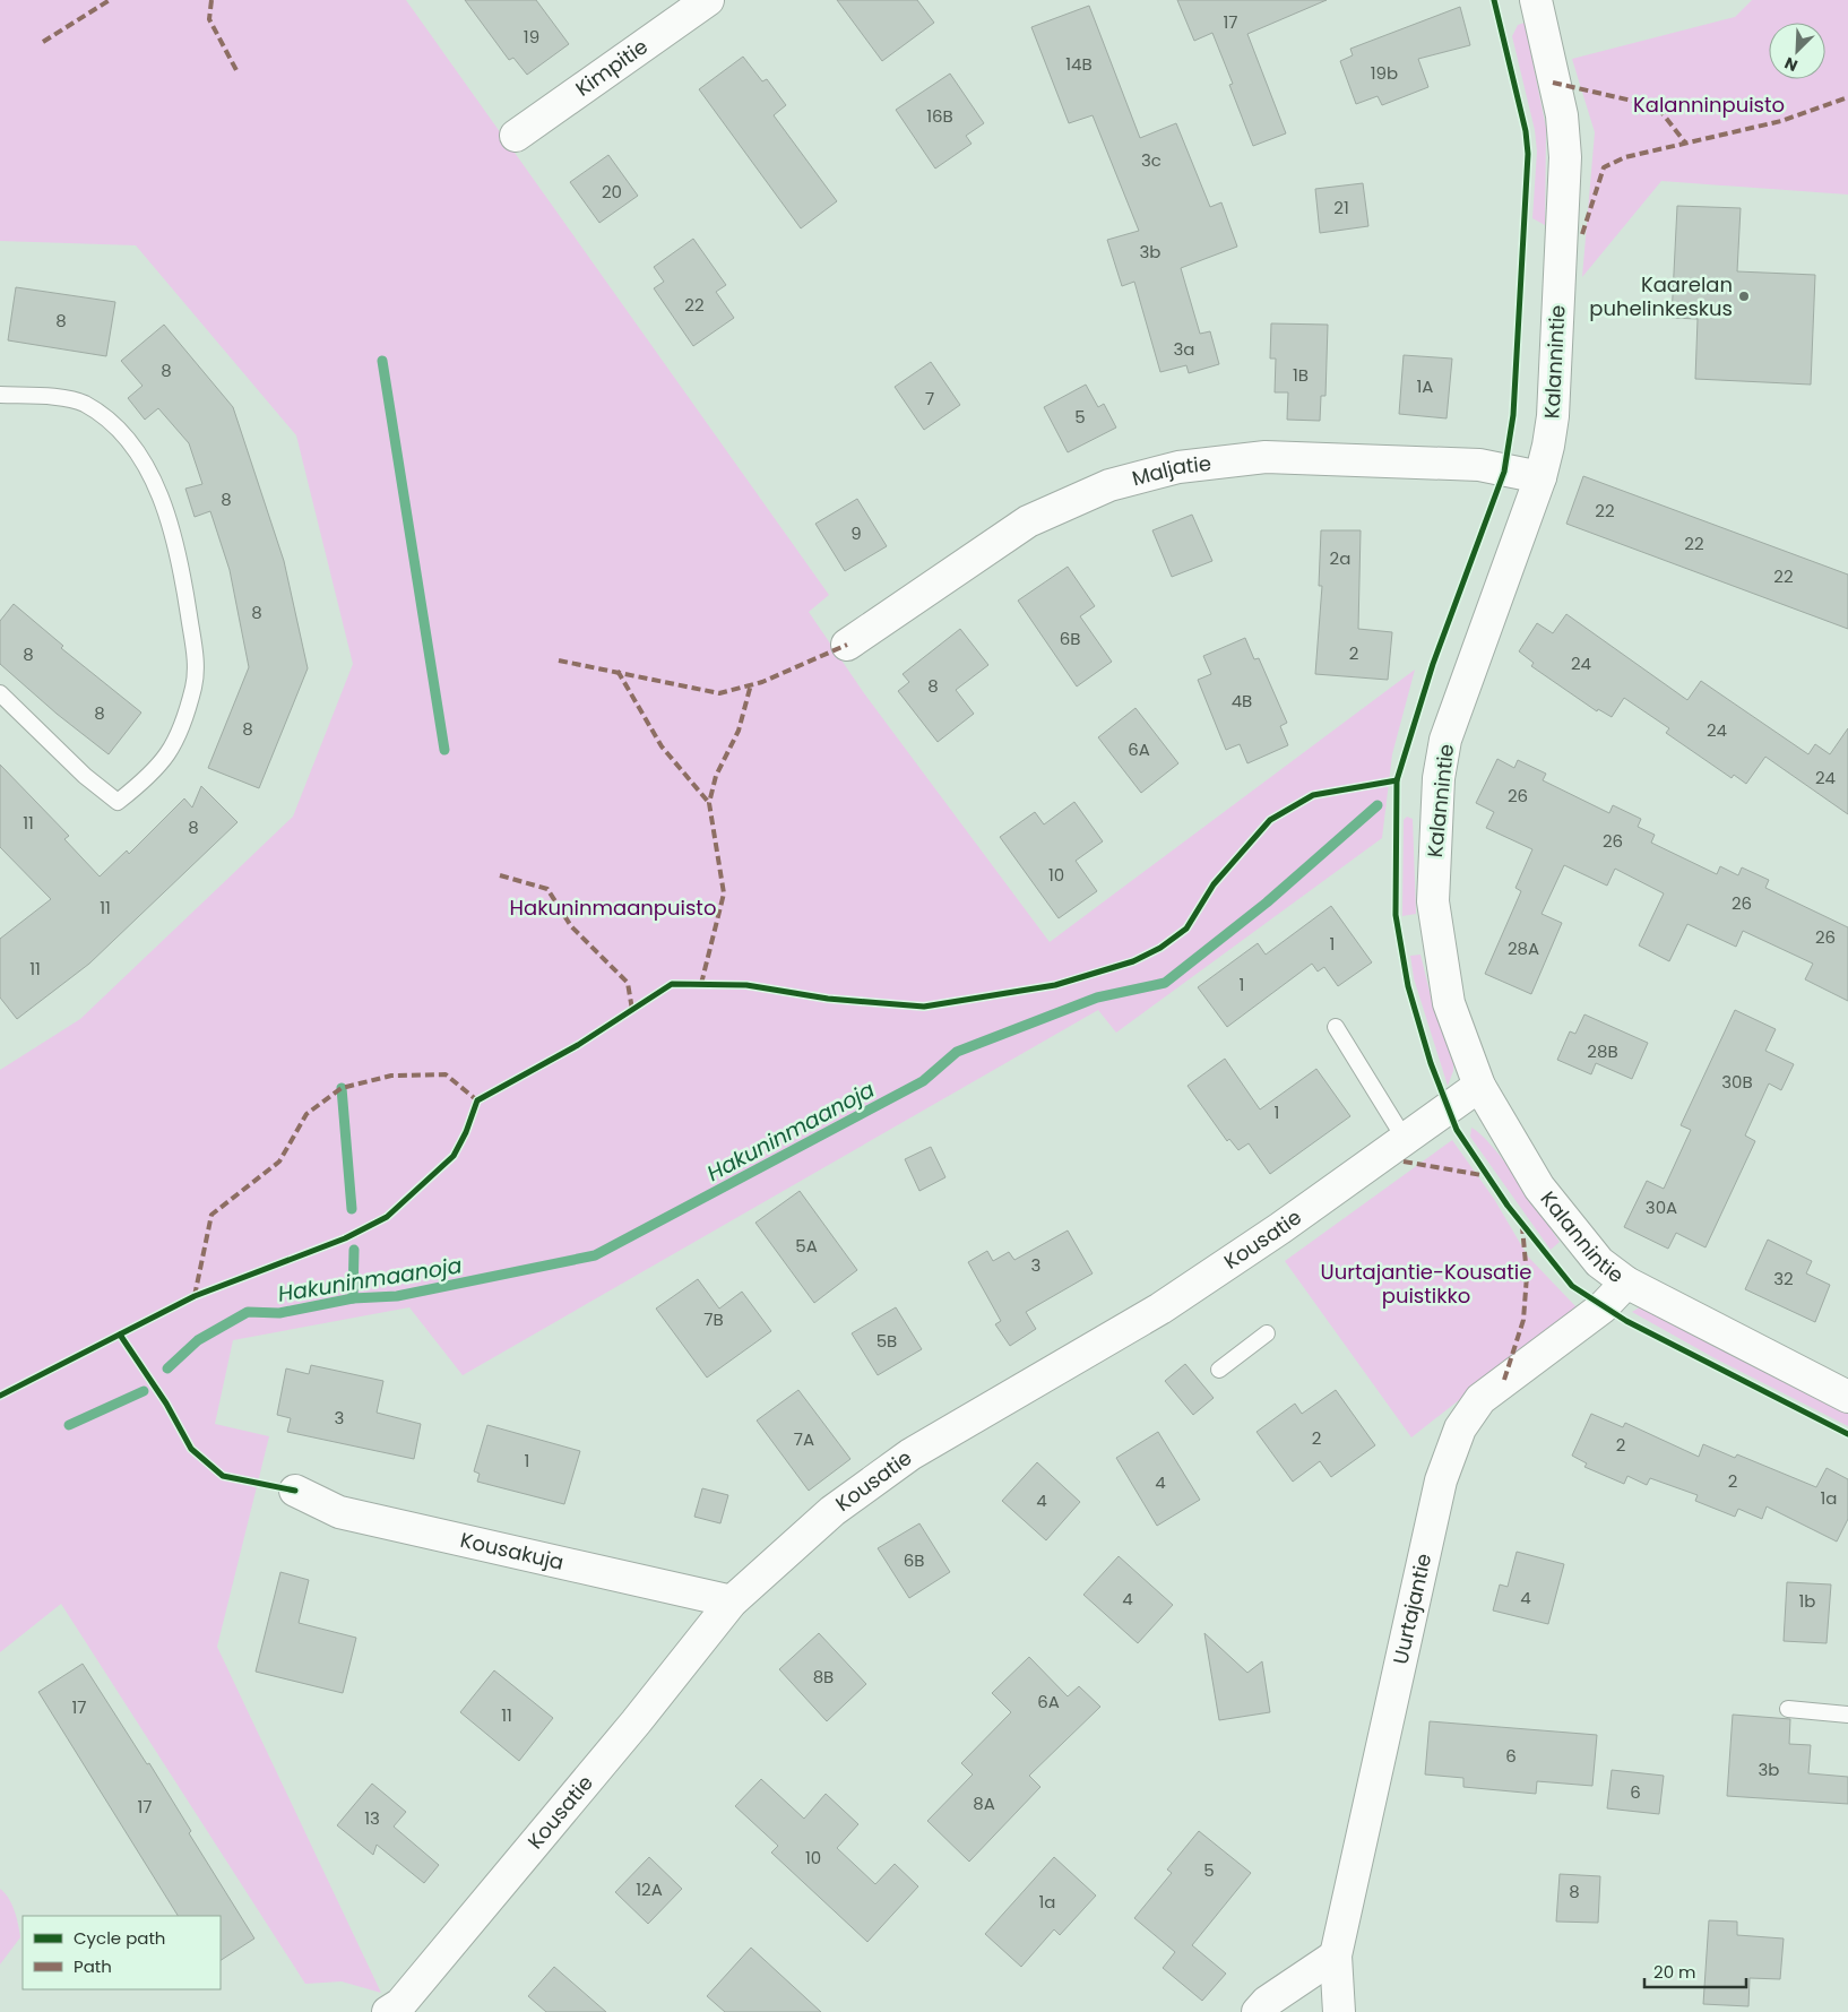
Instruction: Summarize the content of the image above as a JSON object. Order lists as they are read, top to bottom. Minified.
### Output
{"streets":{"street":["Kimpitie","Kalannintie","Maljatie","Kousatie","Kousakuja","Uurtajantie"]},"crossings":[["Kalannintie","Maljatie"],["Kalannintie","Kousatie"],["Kalannintie","Uurtajantie"],["Kousatie","Kousakuja"]],"water":["Hakuninmaanoja"],"parks":["Kalanninpuisto","Hakuninmaanpuisto","Uurtajantie-Kousatie puistikko"],"places":["Kaarelan puhelinkeskus"],"house_numbers":["17","19","14B","19b","16B","3c","20","21","3b","22","8","3a","8","1B","1A","7","5","8","22","9","22","2a","22","8","6B","2","8","24","8","4B","8","8","24","6A","24","26","11","8","26","10","26","11","26","1","28A","11","1","28B","30B","1","30A","5A","3","32","7B","5B","3","2","7A","2","1","2","4","1a","4","6B","4","4","1b","8B","6A","17","11","6","3b","6","8A","17","13","10","5","12A","8","1a"],"legend":["Cycle path","Path"],"scale_bar":"20 m","north":"bottom left"}
